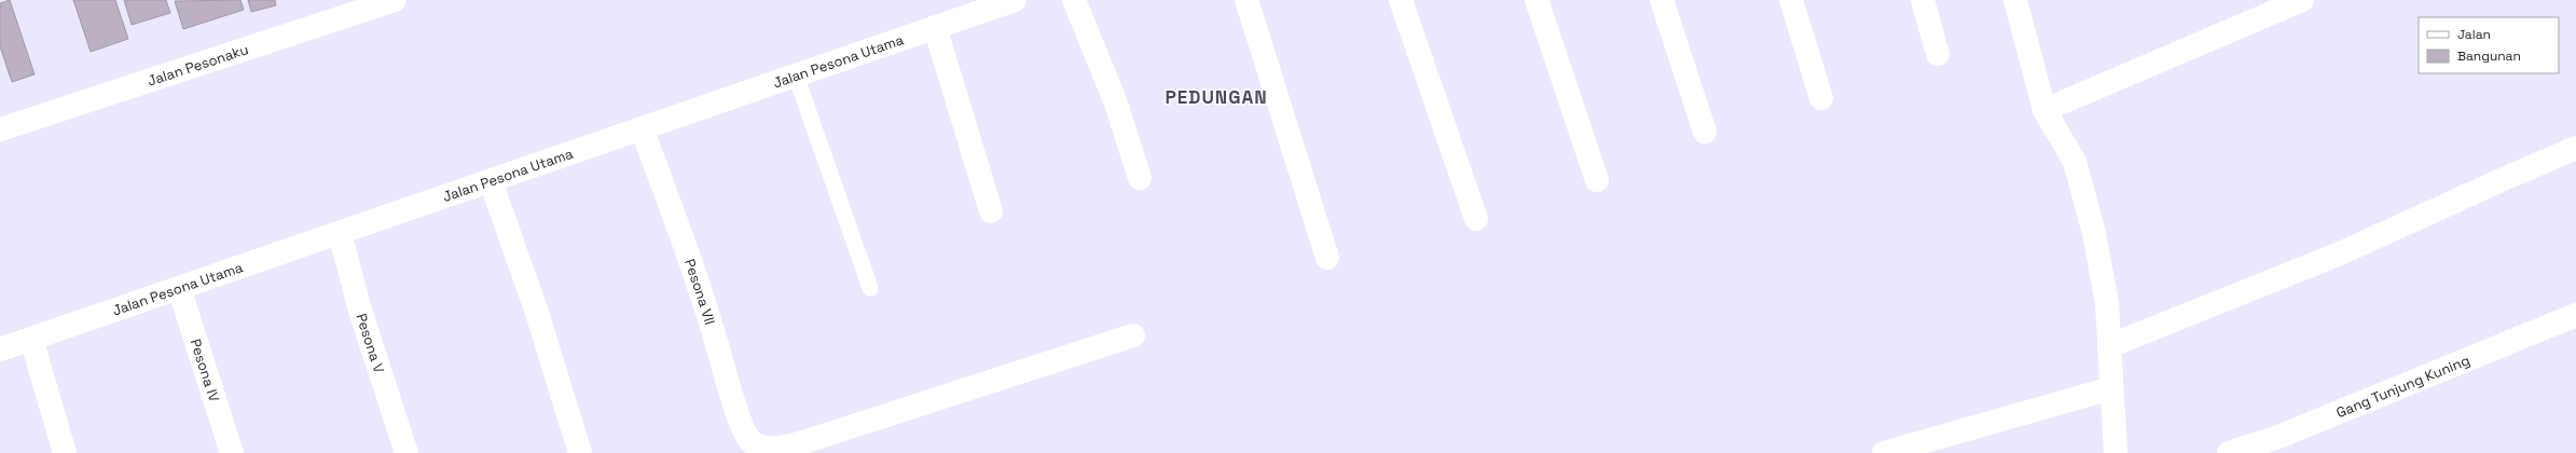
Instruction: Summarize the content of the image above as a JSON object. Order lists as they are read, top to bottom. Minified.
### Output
{"streets":{"street":["Jalan Pesona Utama","Jalan Pesonaku","Pesona VII","Pesona V","Pesona IV","Gang Tunjung Kuning"]},"crossings":[["Jalan Pesona Utama","Pesona VII"],["Jalan Pesona Utama","Pesona V"],["Jalan Pesona Utama","Pesona IV"]],"districts":["PEDUNGAN"],"legend":["Jalan","Bangunan"]}
